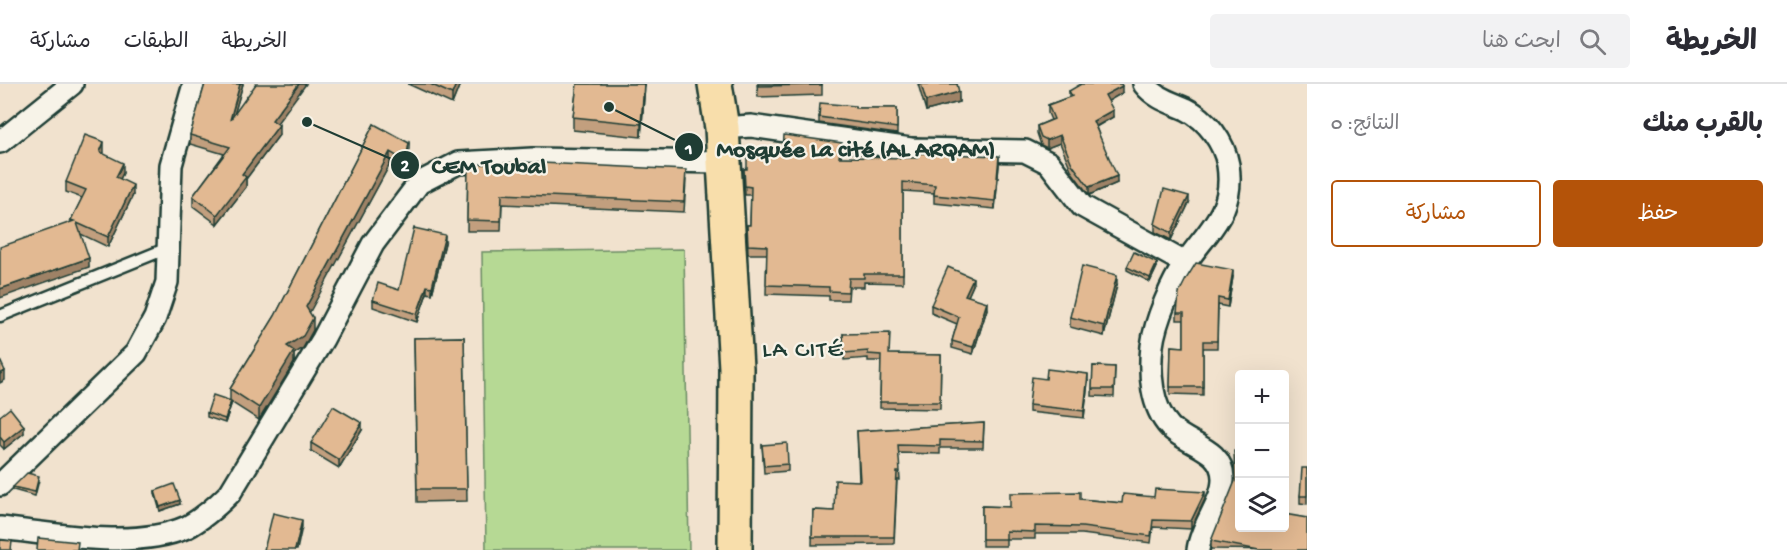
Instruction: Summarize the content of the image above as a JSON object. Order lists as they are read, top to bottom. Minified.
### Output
{"districts":["LA CITÉ"],"places":["Mosquée La cité (AL ARQAM)","CEM Toubal"],"page":{"header":"الخريطة","search":"ابحث هنا","nav":["الخريطة","الطبقات","مشاركة"],"heading":["بالقرب منك","النتائج: 0"],"buttons":["حفظ","مشاركة"],"map_buttons":["+","−"]}}
